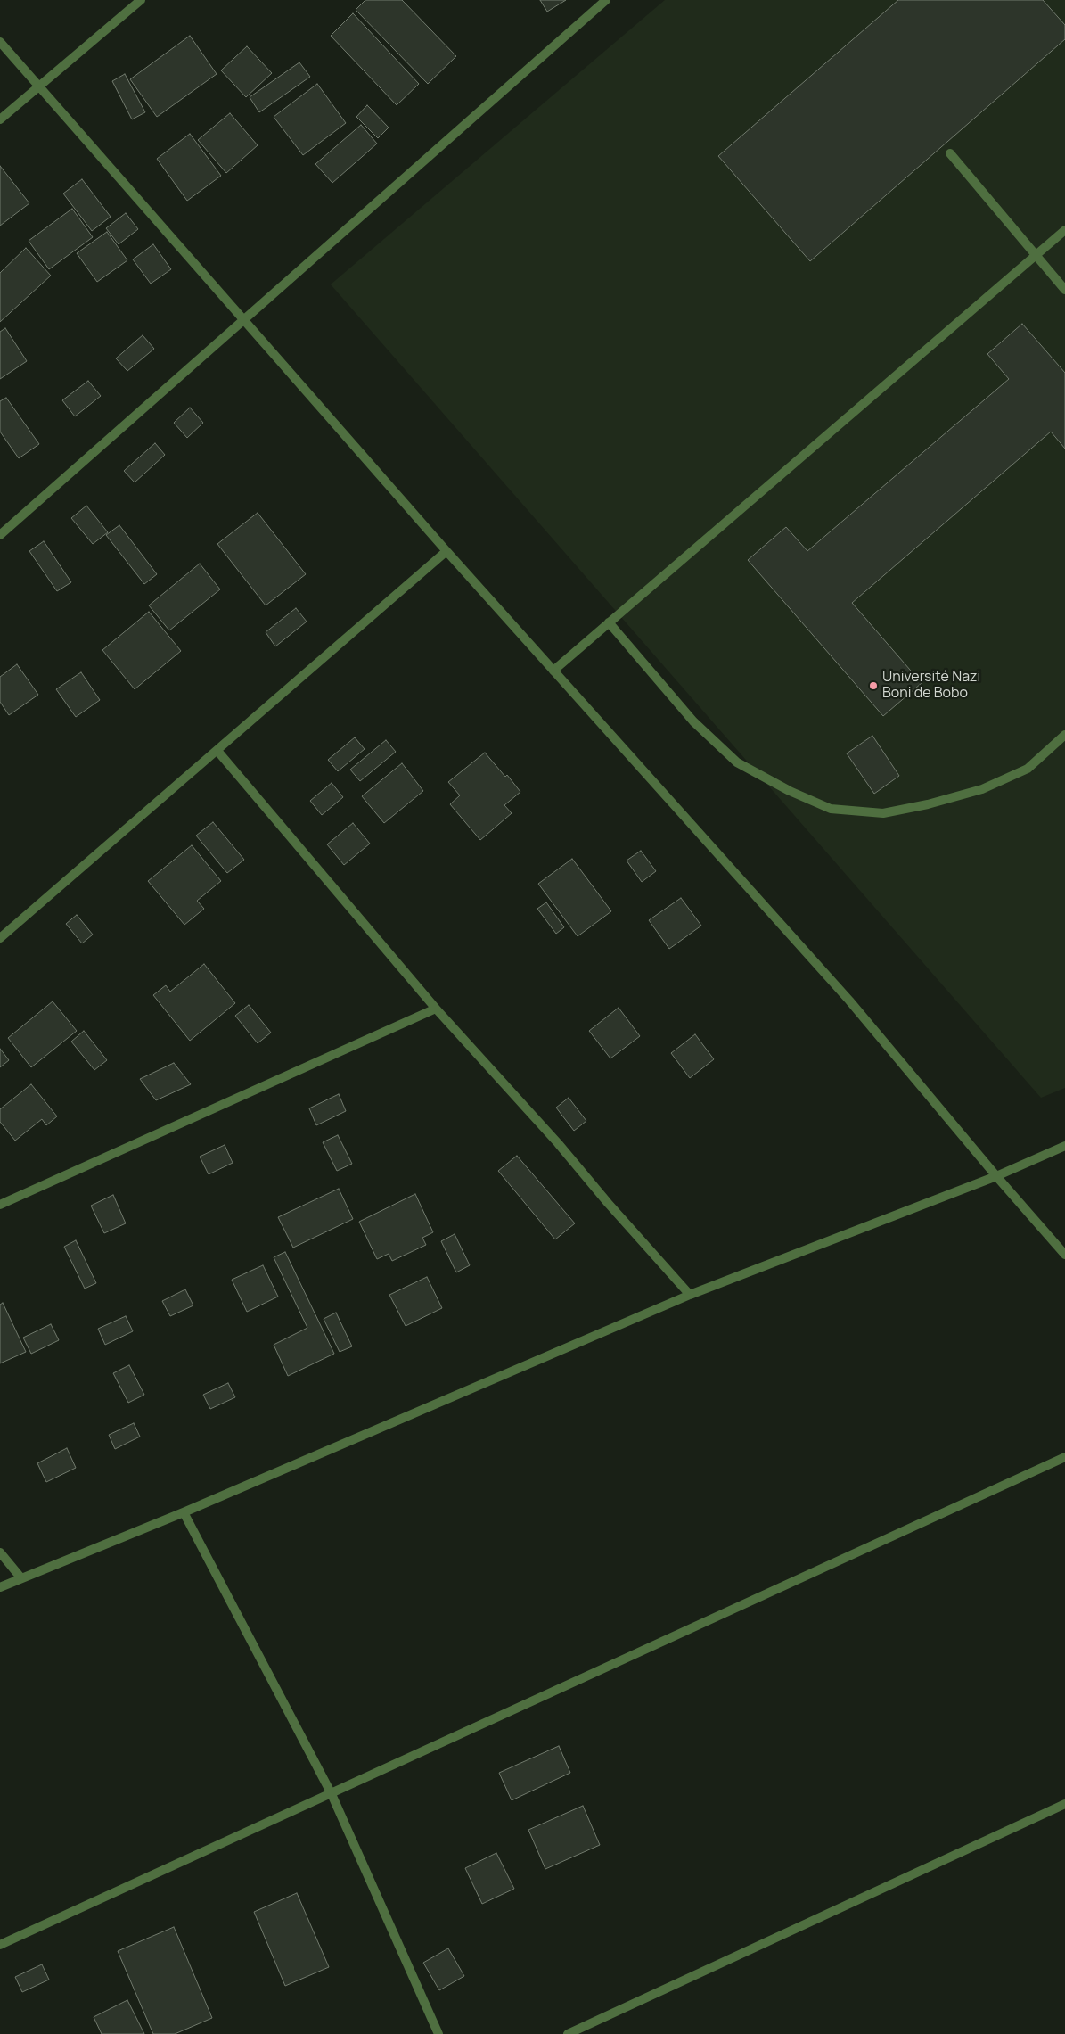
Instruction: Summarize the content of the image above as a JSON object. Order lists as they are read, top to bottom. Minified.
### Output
{"places":["Université Nazi Boni de Bobo"]}
